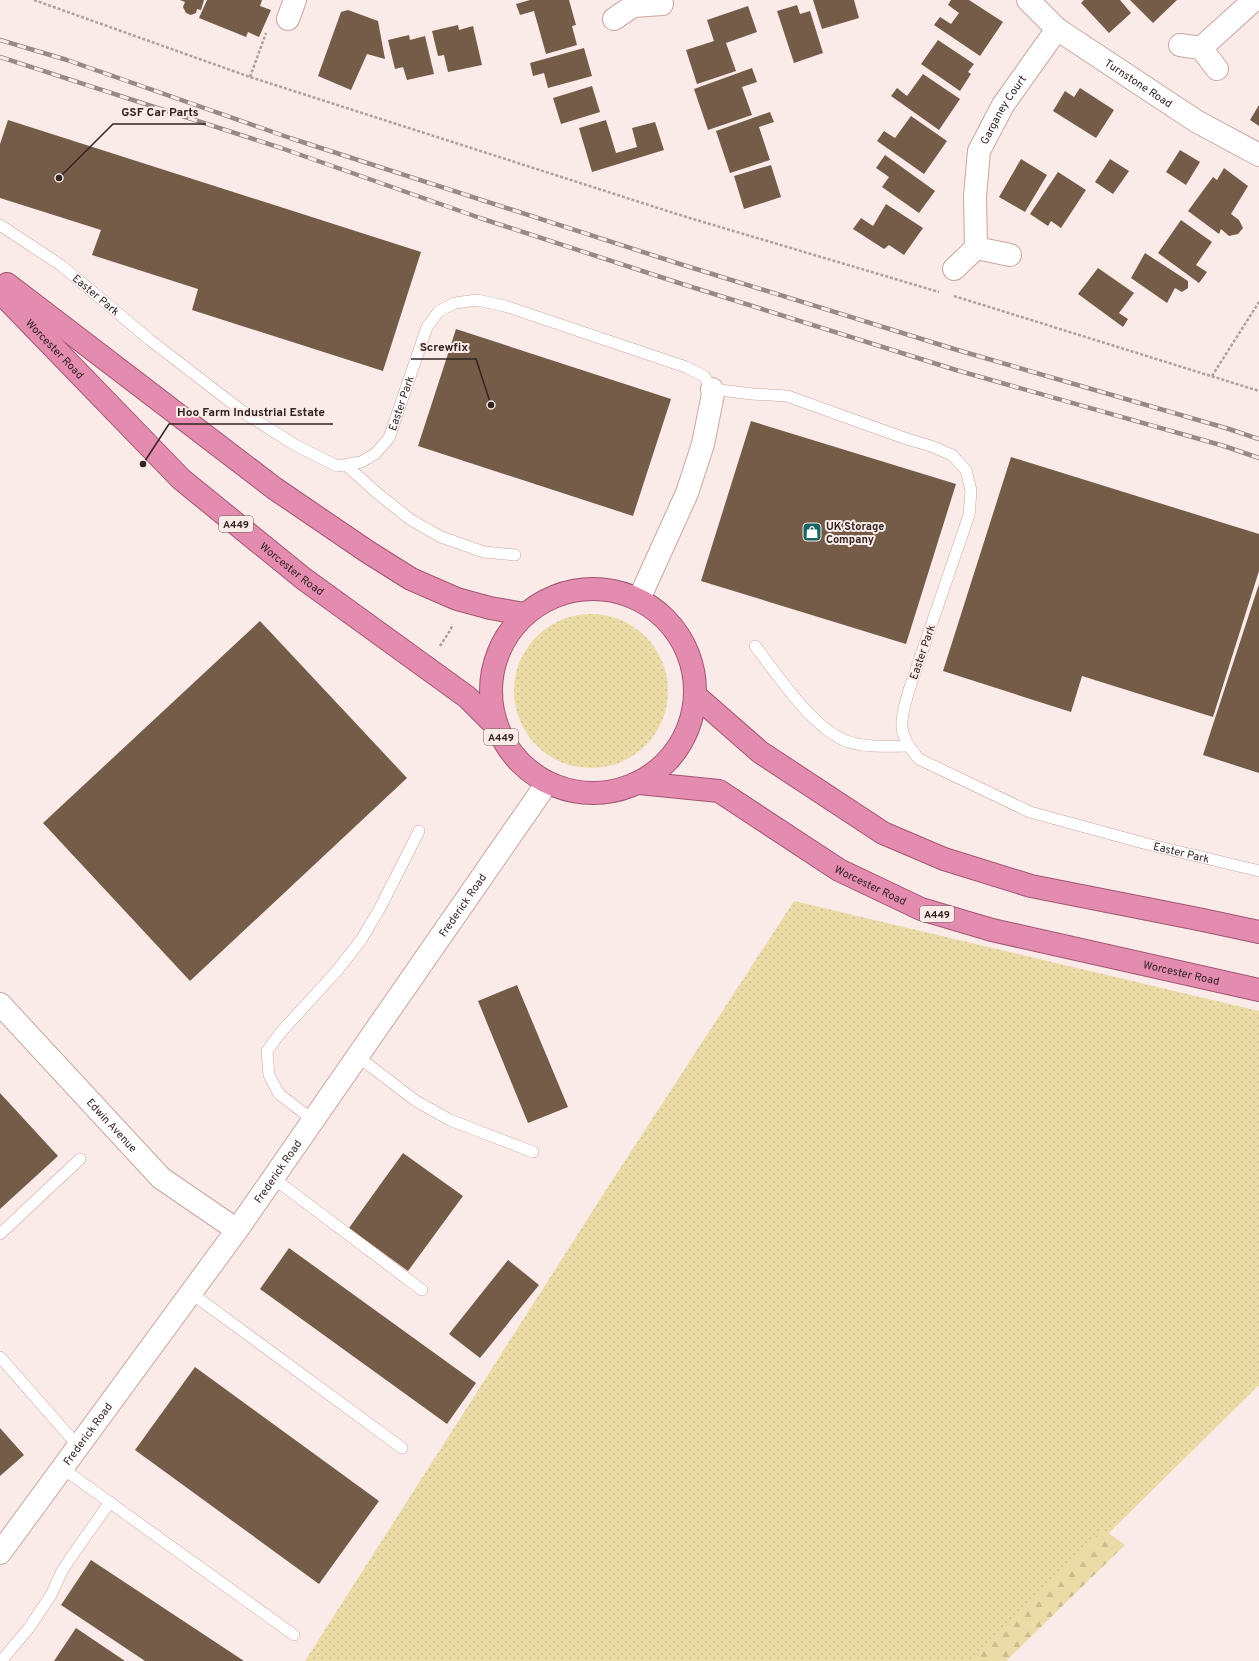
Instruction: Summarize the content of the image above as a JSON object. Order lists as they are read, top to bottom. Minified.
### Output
{"streets":{"highway":["Worcester Road","A449"],"street":["Turnstone Road","Garganey Court","Frederick Road","Edwin Avenue"],"lane":["Easter Park"]},"crossings":[["Turnstone Road","Garganey Court"],["Worcester Road","Frederick Road"],["Frederick Road","Edwin Avenue"]],"places":{"other":["GSF Car Parts","Screwfix","Hoo Farm Industrial Estate"],"shop":["UK Storage Company"]}}
